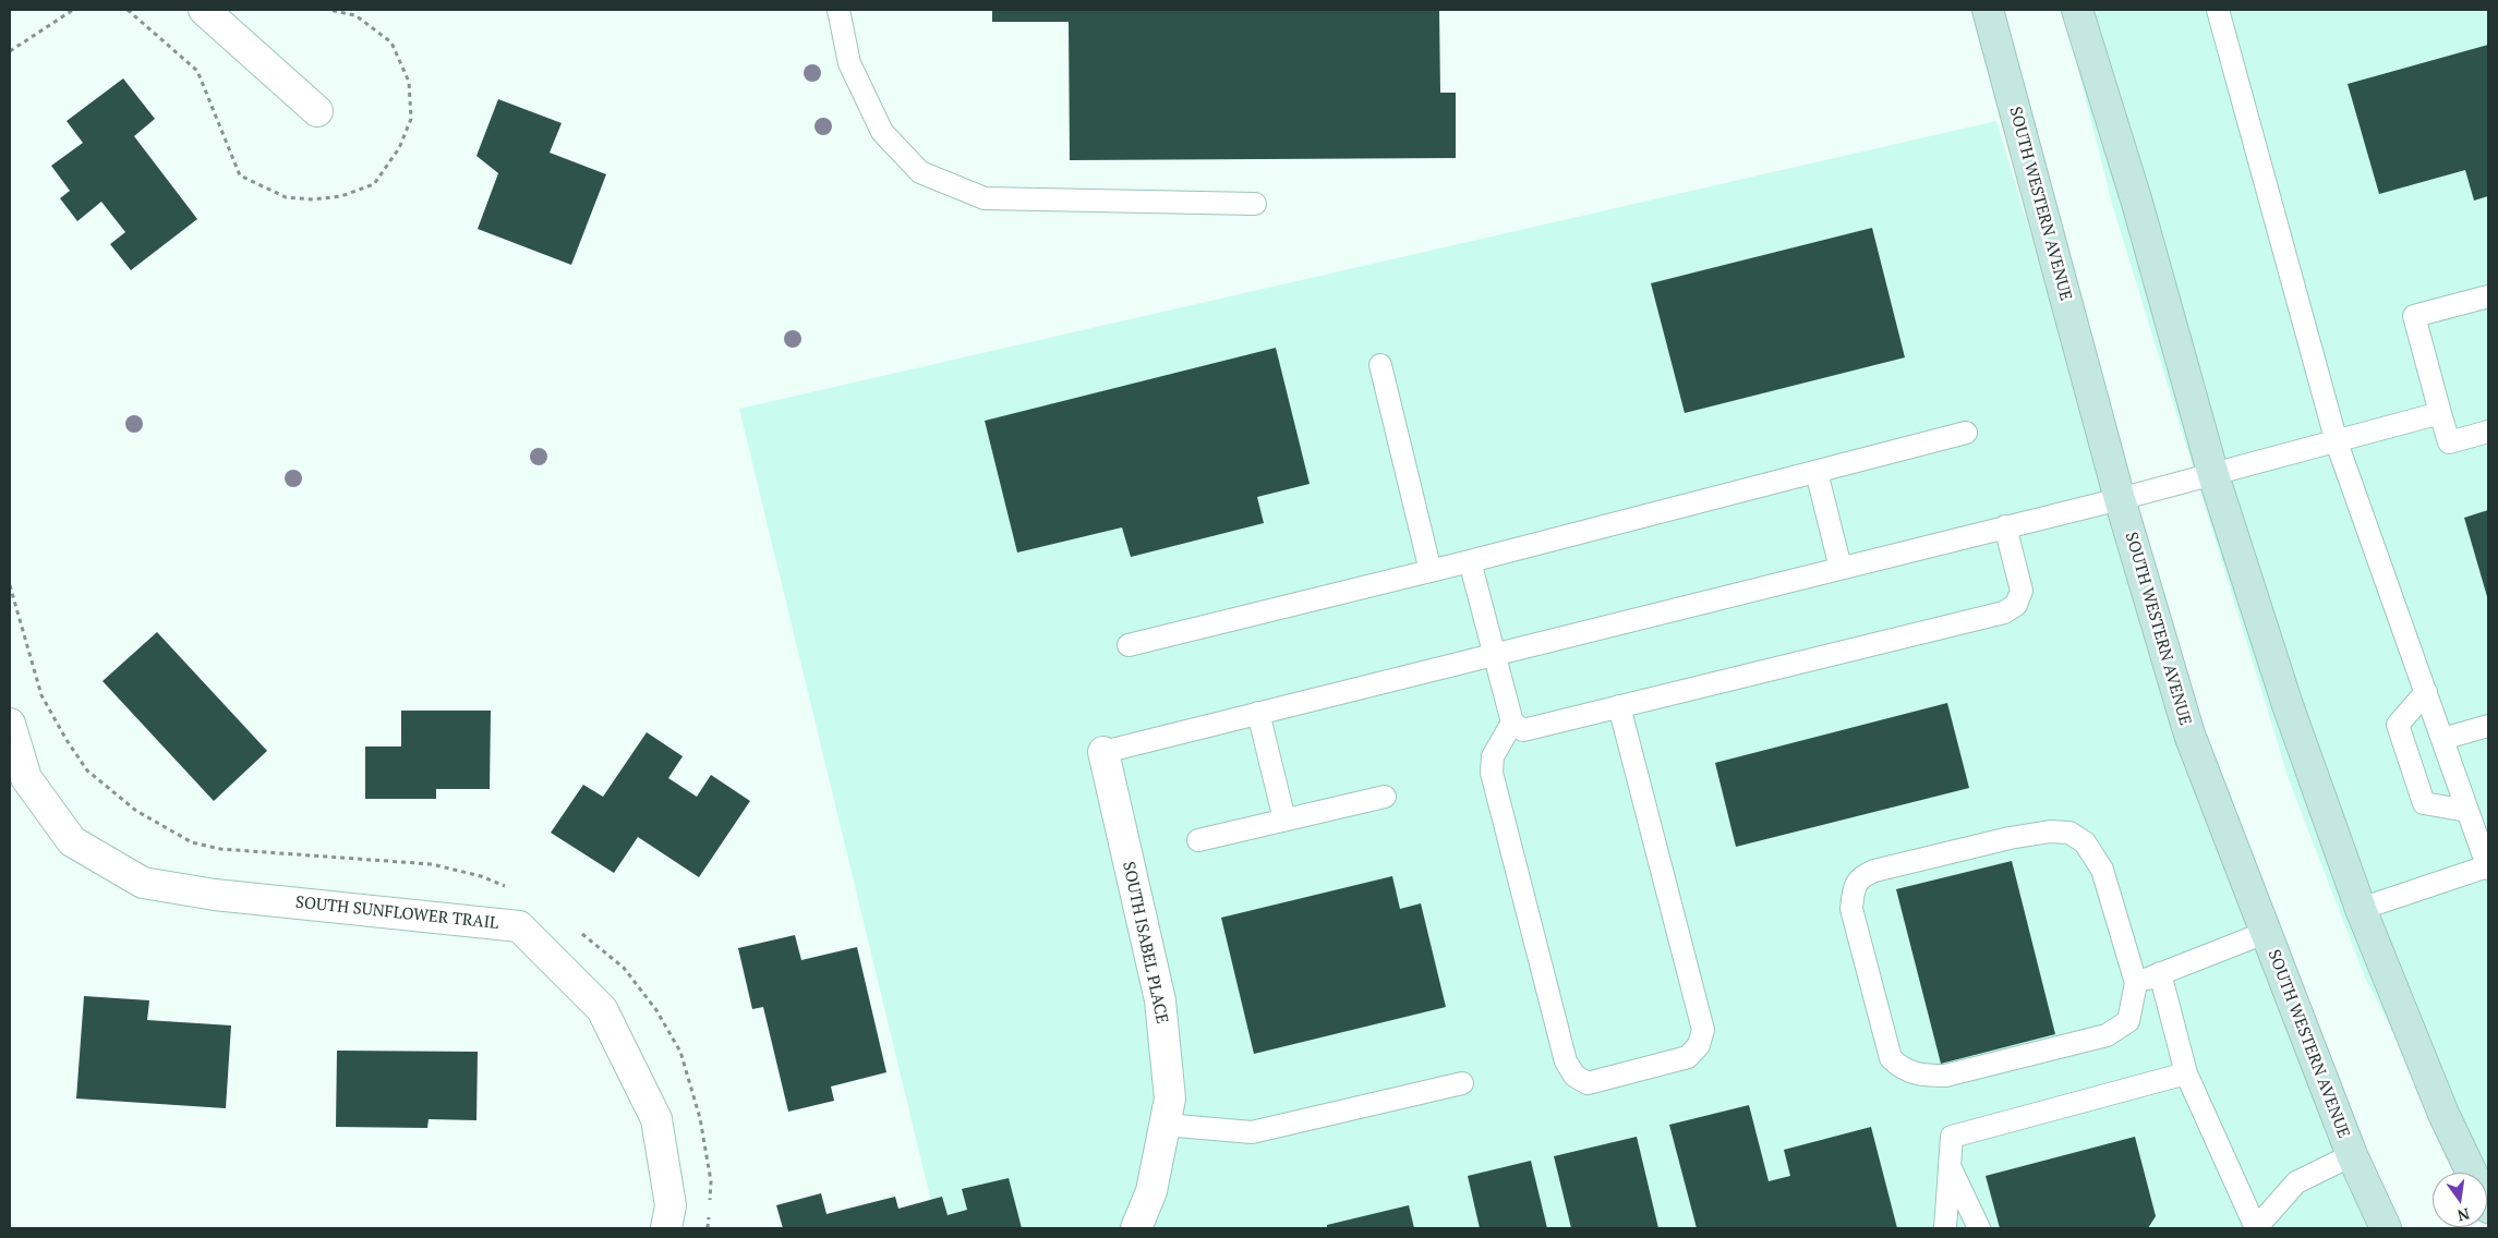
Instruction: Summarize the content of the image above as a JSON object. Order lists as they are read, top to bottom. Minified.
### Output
{"streets":{"main road":["SOUTH WESTERN AVENUE"],"street":["SOUTH SUNFLOWER TRAIL","SOUTH ISABEL PLACE"]},"north":"bottom"}
